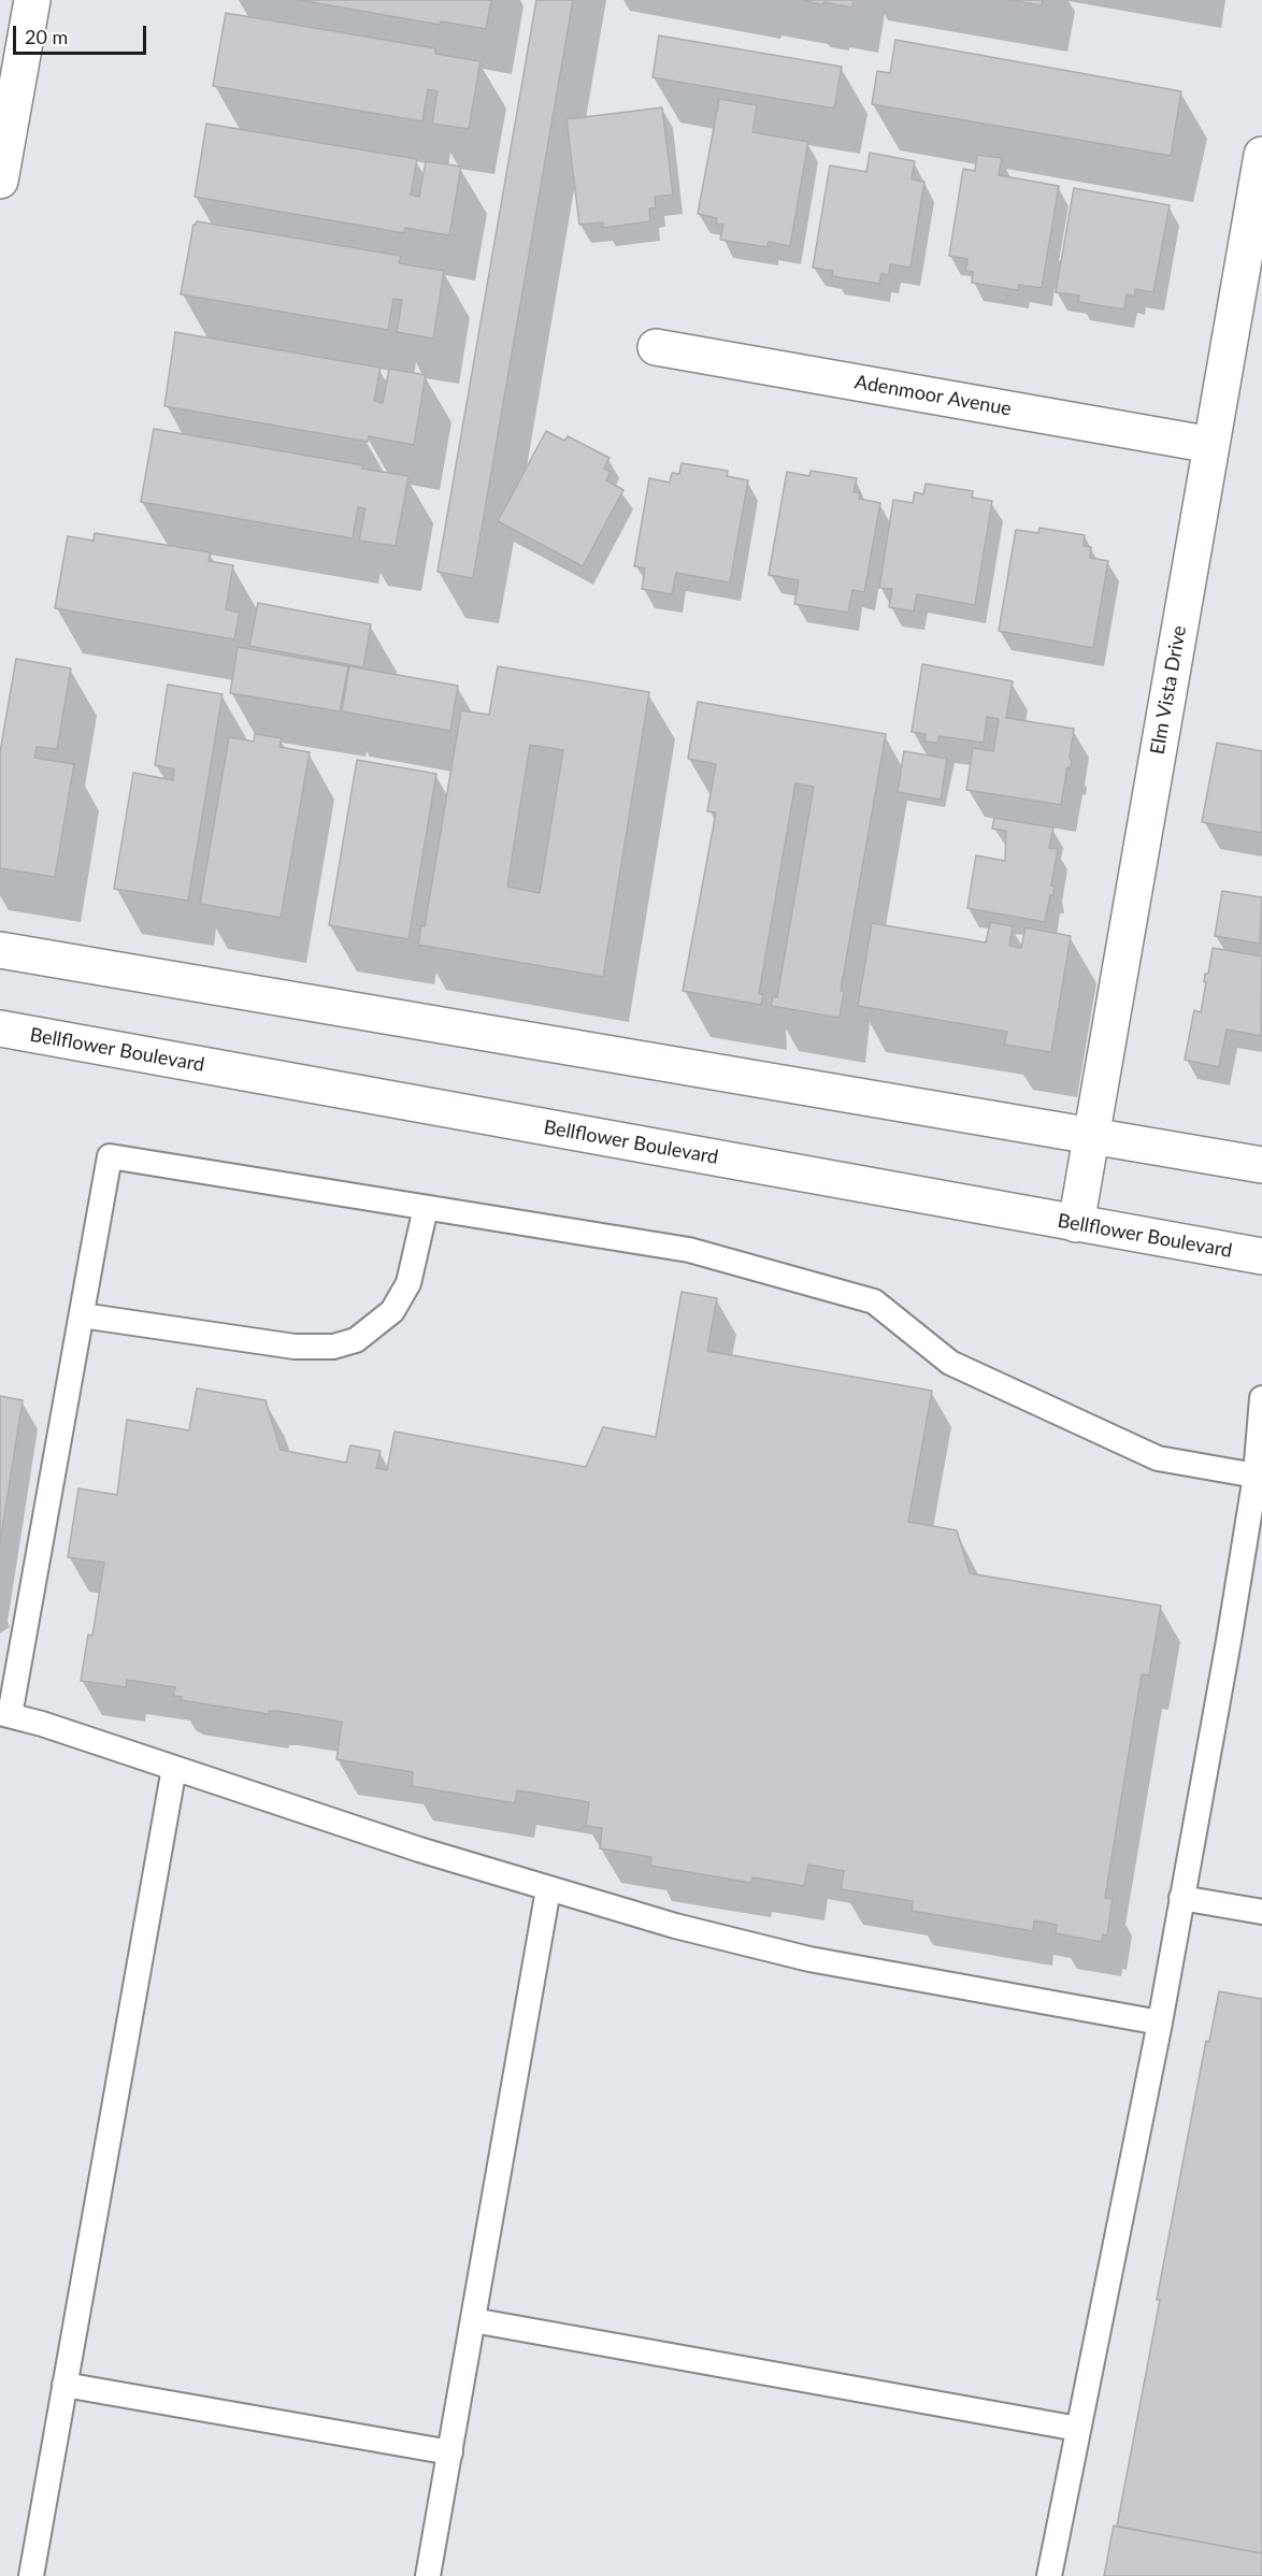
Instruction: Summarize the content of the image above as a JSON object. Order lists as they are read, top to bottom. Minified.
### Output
{"streets":{"main road":["Adenmoor Avenue","Elm Vista Drive","Bellflower Boulevard"]},"crossings":[["Adenmoor Avenue","Elm Vista Drive"],["Elm Vista Drive","Bellflower Boulevard"]],"scale_bar":"20 m"}
